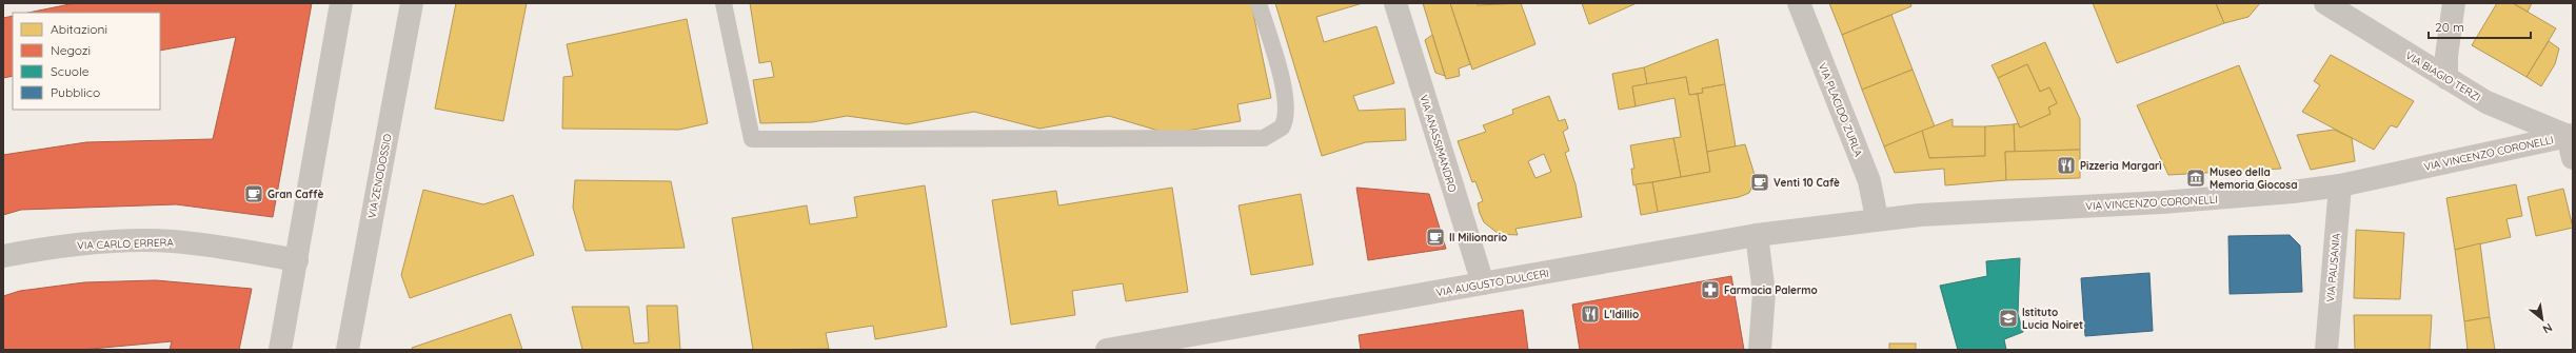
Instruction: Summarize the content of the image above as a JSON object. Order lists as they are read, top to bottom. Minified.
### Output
{"streets":{"street":["VIA BIAGIO TERZI","VIA PLACIDO ZURLA","VIA ANASSIMANDRO","VIA VINCENZO CORONELLI","VIA ZENODOSSIO","VIA CARLO ERRERA","VIA PAUSANIA","VIA AUGUSTO DULCERI"]},"crossings":[["VIA BIAGIO TERZI","VIA VINCENZO CORONELLI"],["VIA PLACIDO ZURLA","VIA VINCENZO CORONELLI"],["VIA PLACIDO ZURLA","VIA AUGUSTO DULCERI"],["VIA ANASSIMANDRO","VIA AUGUSTO DULCERI"],["VIA VINCENZO CORONELLI","VIA PAUSANIA"],["VIA VINCENZO CORONELLI","VIA AUGUSTO DULCERI"]],"places":{"restaurant":["Pizzeria Margarì","L'Idillio"],"museum":["Museo della Memoria Giocosa"],"cafe":["Venti 10 Cafè","Gran Caffè","Il Milionario"],"pharmacy":["Farmacia Palermo"],"school or university":["Istituto Lucia Noiret"]},"legend":["Abitazioni","Negozi","Scuole","Pubblico"],"scale_bar":"20 m","north":"bottom right"}
